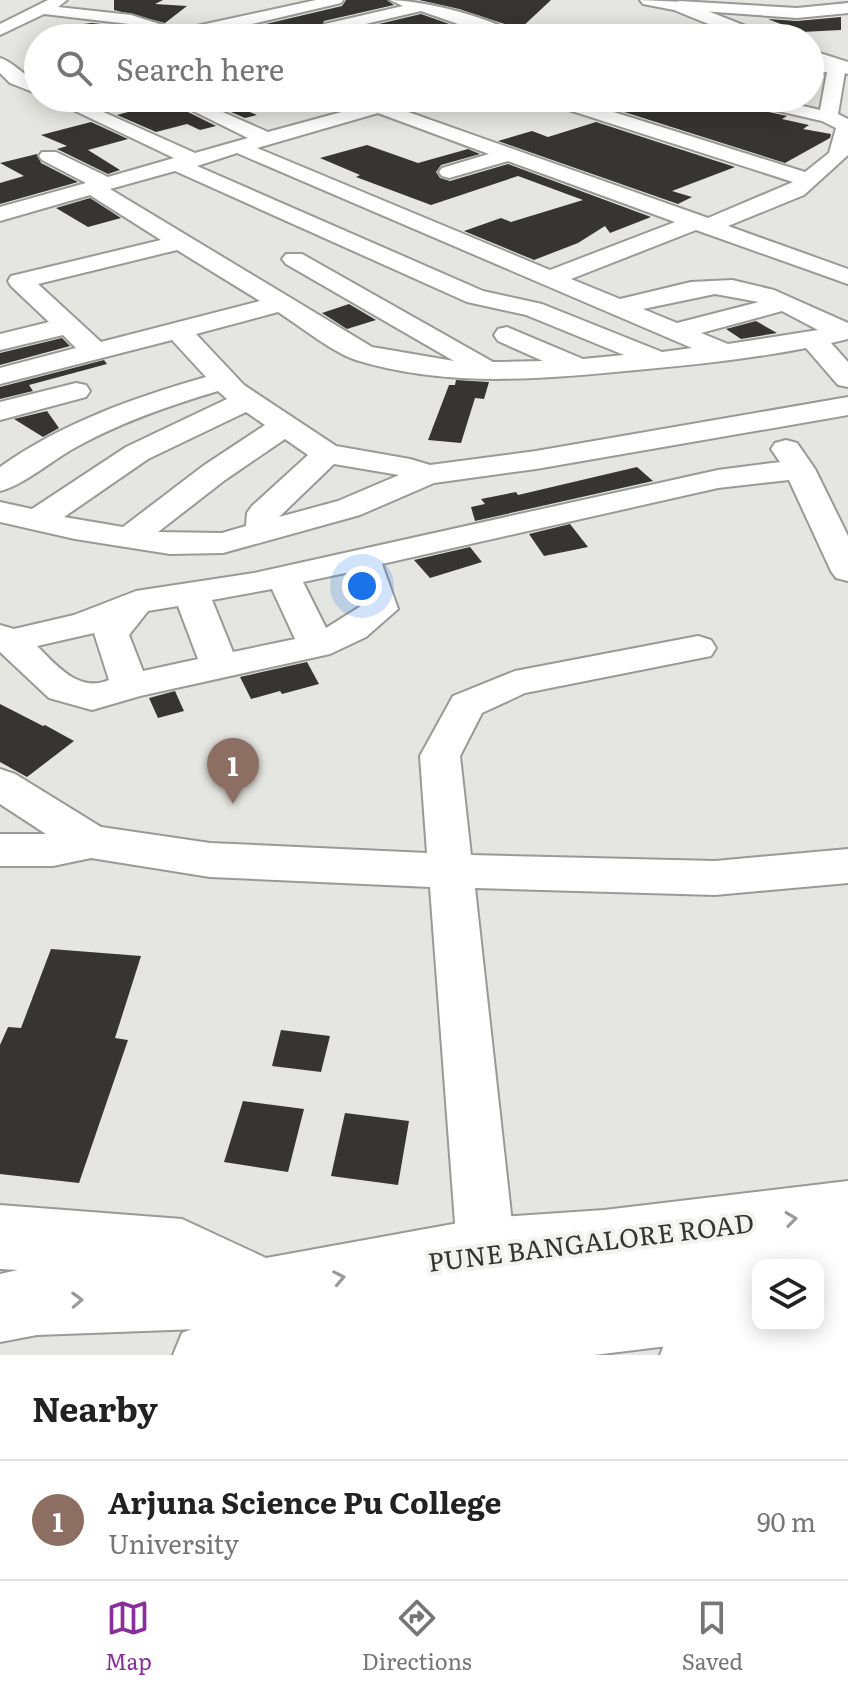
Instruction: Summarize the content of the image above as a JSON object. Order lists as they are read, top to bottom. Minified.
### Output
{"streets":{"main road":["PUNE BANGALORE ROAD"]},"one_way":["PUNE BANGALORE ROAD"],"page":{"search":"Search here","pins":"1","heading":"Nearby","list":[{"mark":"1","name":"Arjuna Science Pu College","note":"University","value":"90 m"}],"nav":["Map","Directions","Saved"]}}
